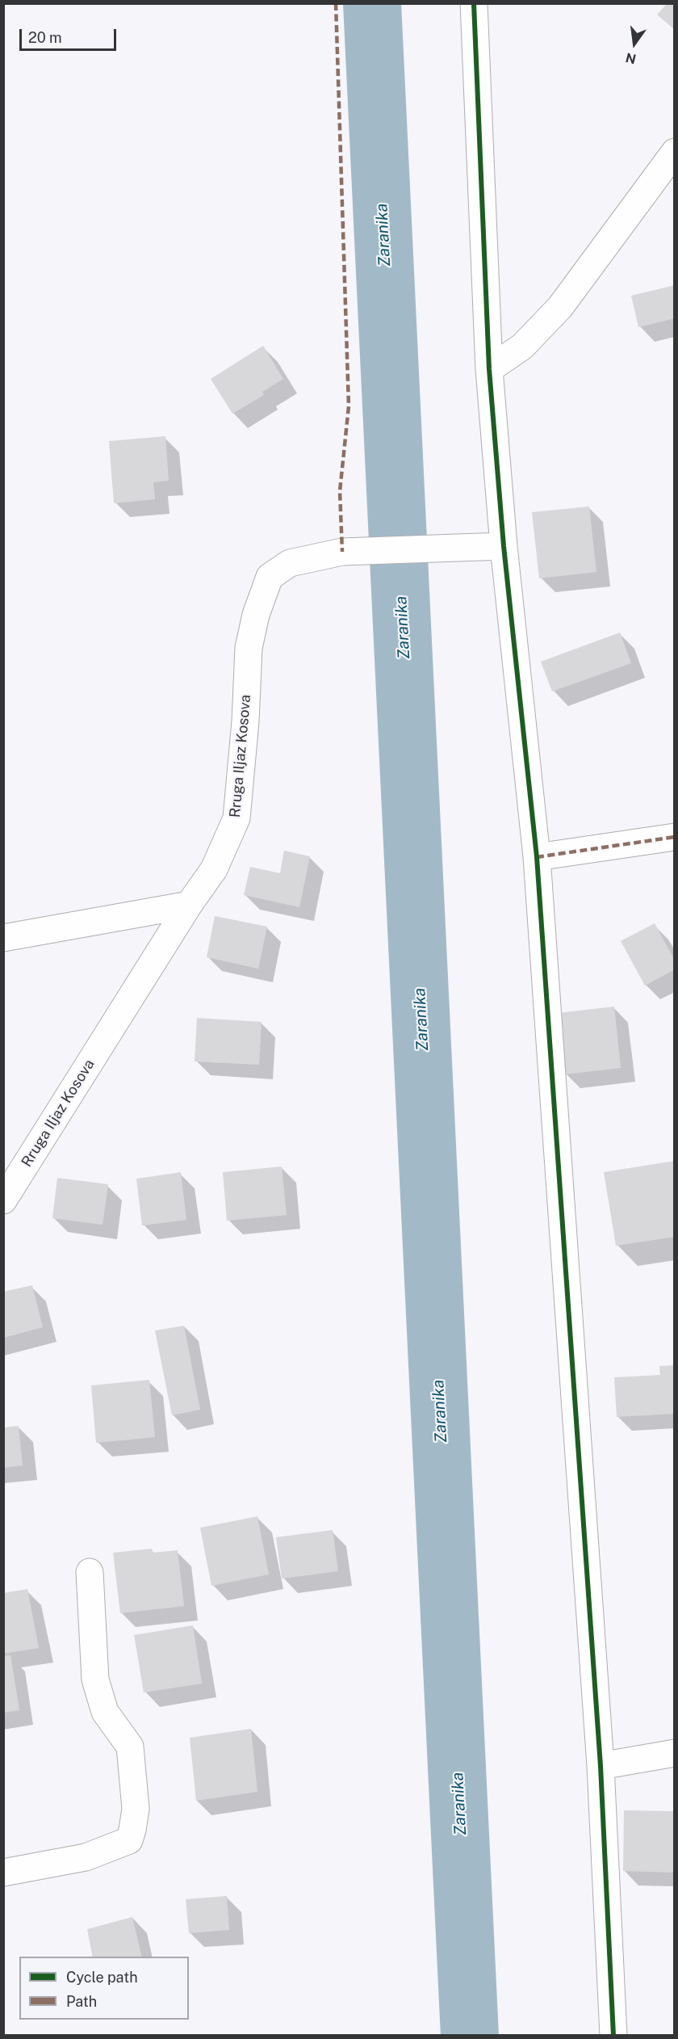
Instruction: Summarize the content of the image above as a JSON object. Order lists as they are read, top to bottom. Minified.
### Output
{"streets":{"street":["Rruga Iljaz Kosova"]},"water":["Zaranika"],"legend":["Cycle path","Path"],"scale_bar":"20 m","north":"bottom"}
